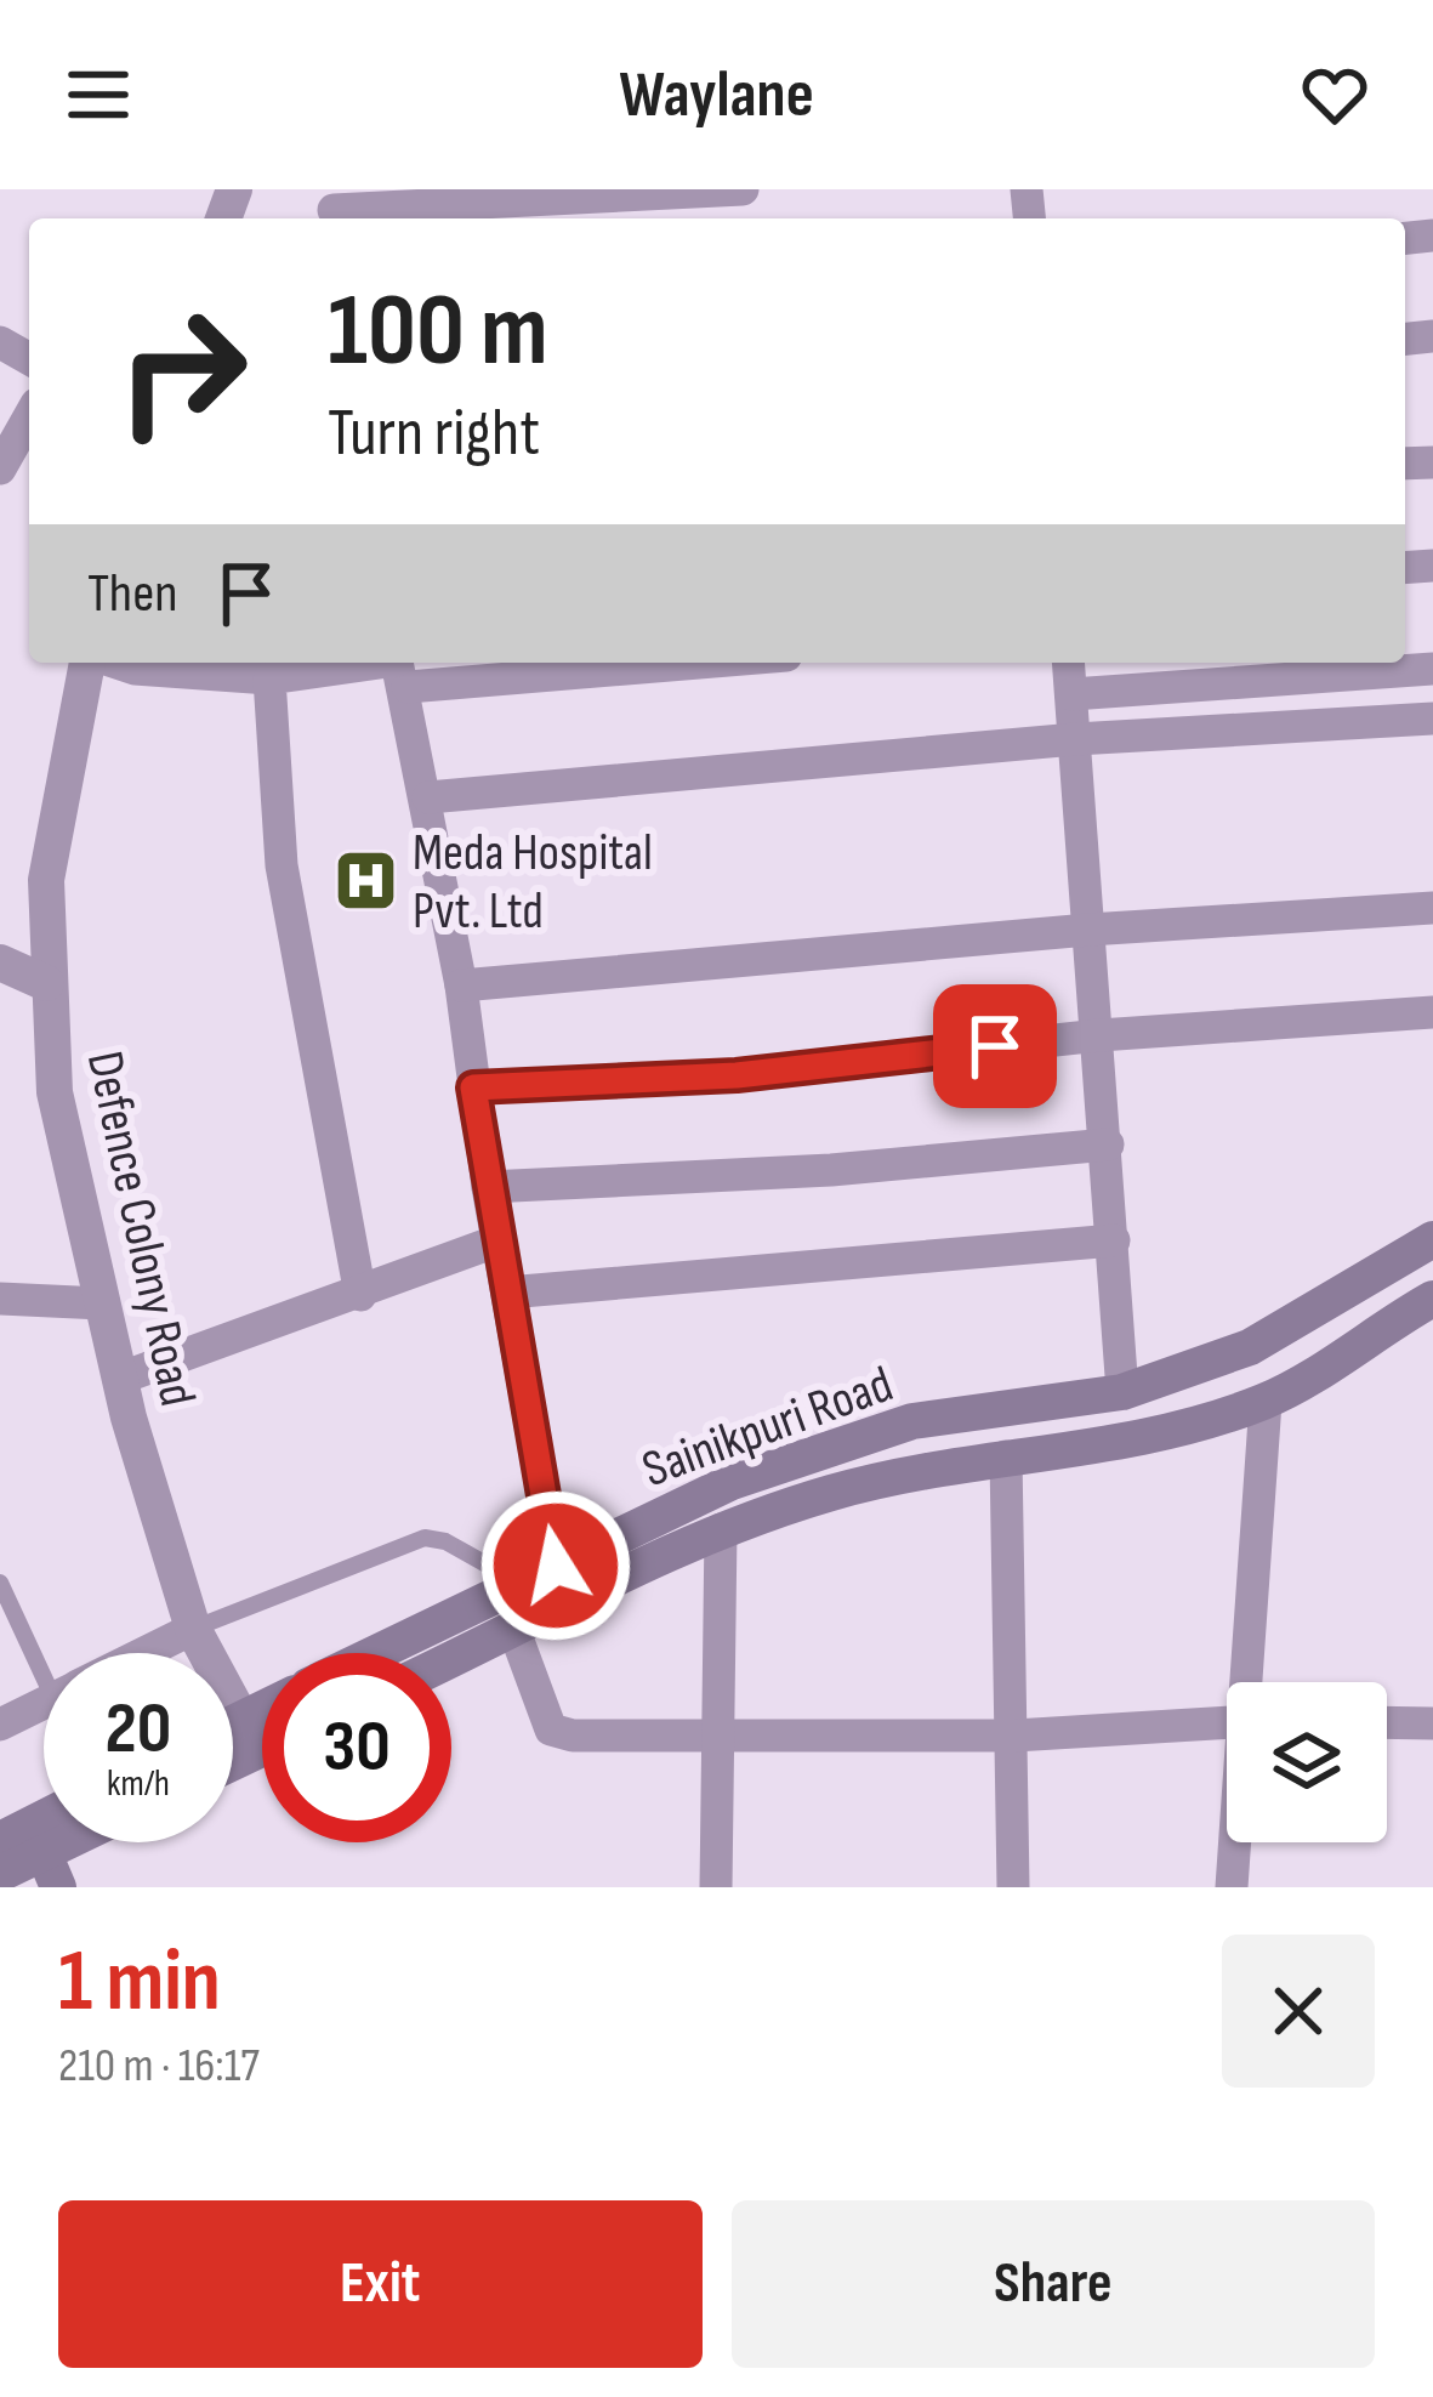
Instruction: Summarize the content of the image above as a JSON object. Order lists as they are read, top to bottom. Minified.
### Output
{"streets":{"main road":["Sainikpuri Road"],"street":["Defence Colony Road"]},"places":{"hospital":["Meda Hospital Pvt. Ltd"]},"page":{"header":"Waylane","turn":["100 m","Turn right"],"then":"Then","speed":"20 km/h","limit":"30","heading":["1 min","210 m · 16:17"],"buttons":["Exit","Share"]}}
